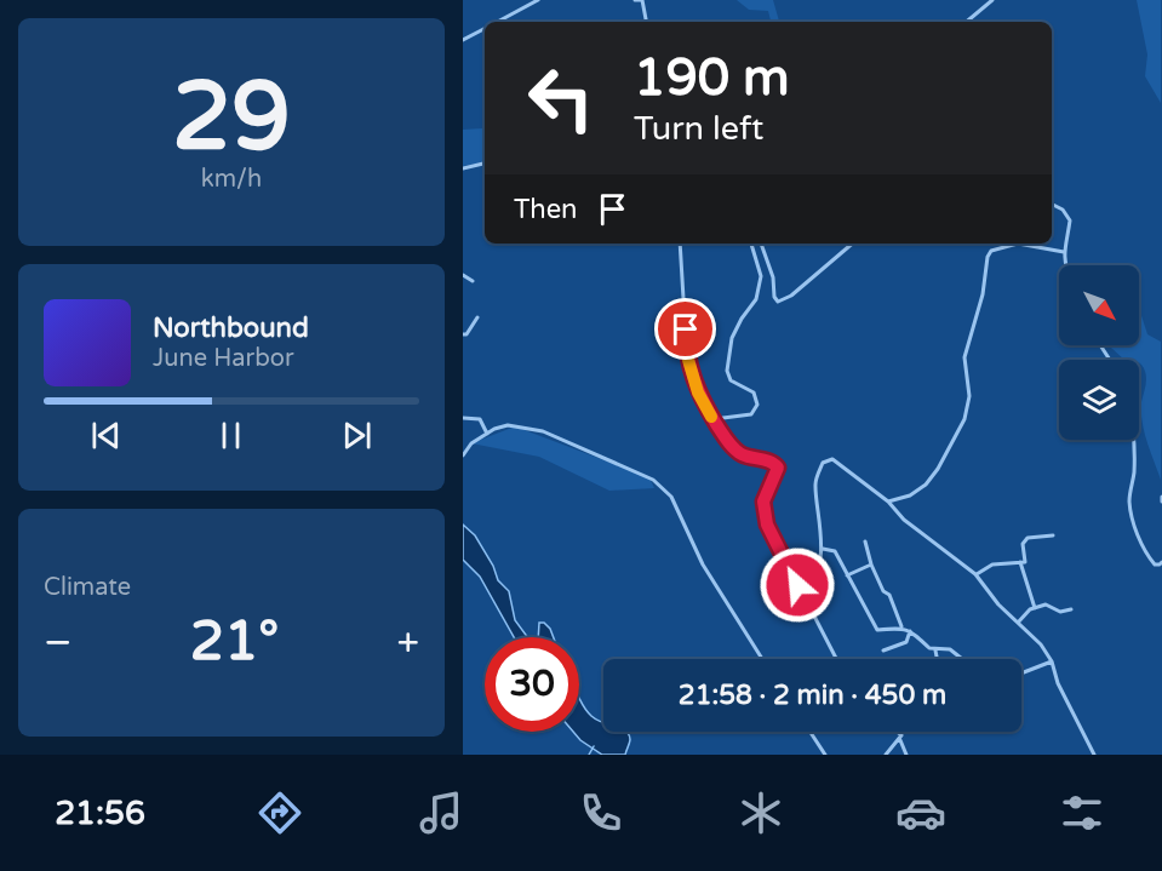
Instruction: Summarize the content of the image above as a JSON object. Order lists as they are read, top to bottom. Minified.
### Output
{"north":"bottom right","page":{"tile":[["29","km/h"],"Climate"],"turn":["190 m","Turn left"],"then":"Then","song":["Northbound","June Harbor"],"heat":["−","21°","+"],"limit":"30","trip":"21:58 · 2 min · 450 m","tabs":"21:56"}}
